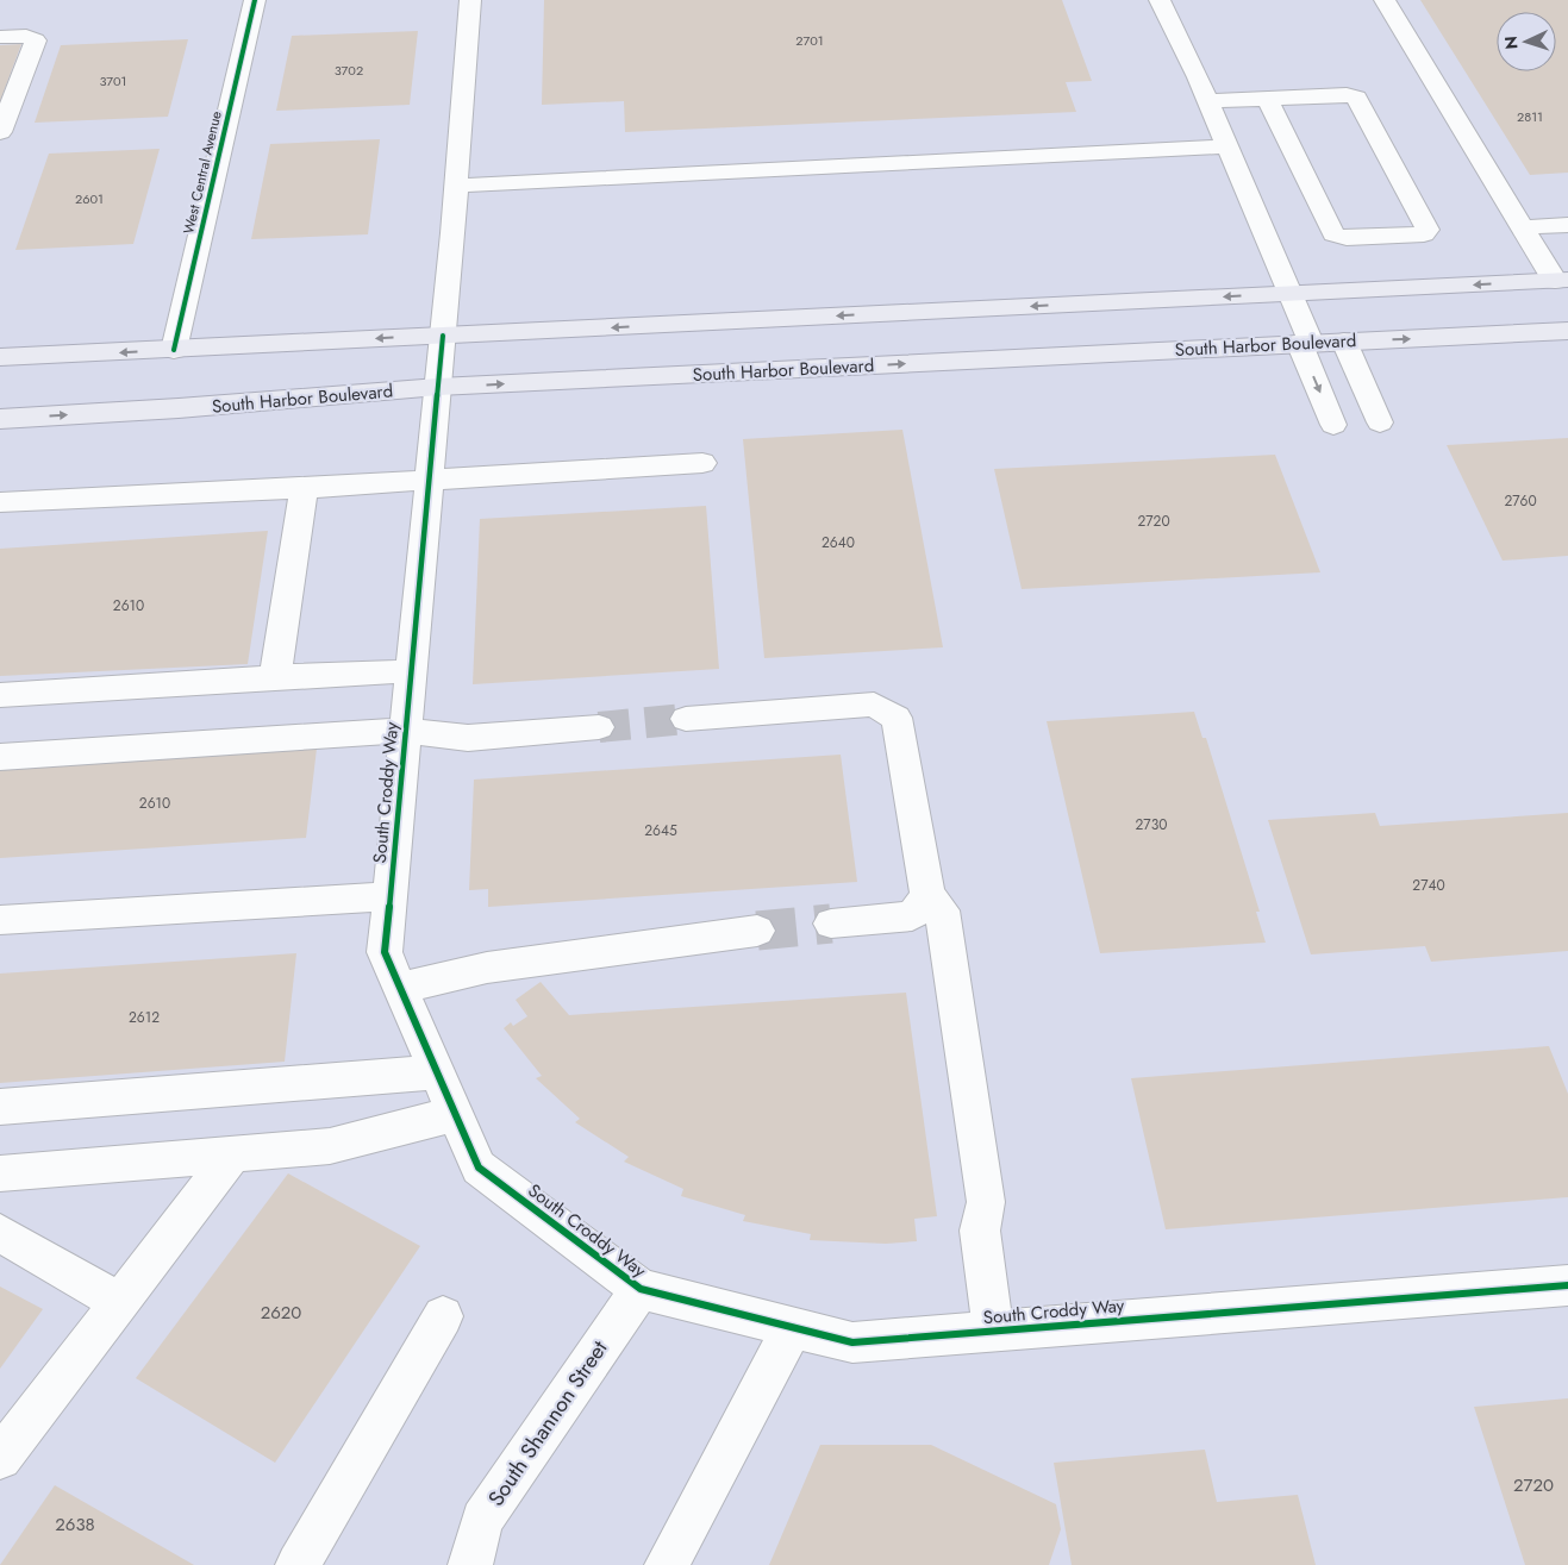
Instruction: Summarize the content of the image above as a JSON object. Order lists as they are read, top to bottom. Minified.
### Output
{"streets":{"main road":["South Harbor Boulevard"],"street":["West Central Avenue","South Croddy Way","South Shannon Street"]},"crossings":[["South Harbor Boulevard","South Croddy Way"],["South Croddy Way","South Shannon Street"]],"house_numbers":["2701","3702","3701","2811","2601","2760","2720","2640","2610","2610","2730","2645","2740","2612","2620","2720","2638"],"north":"left"}
